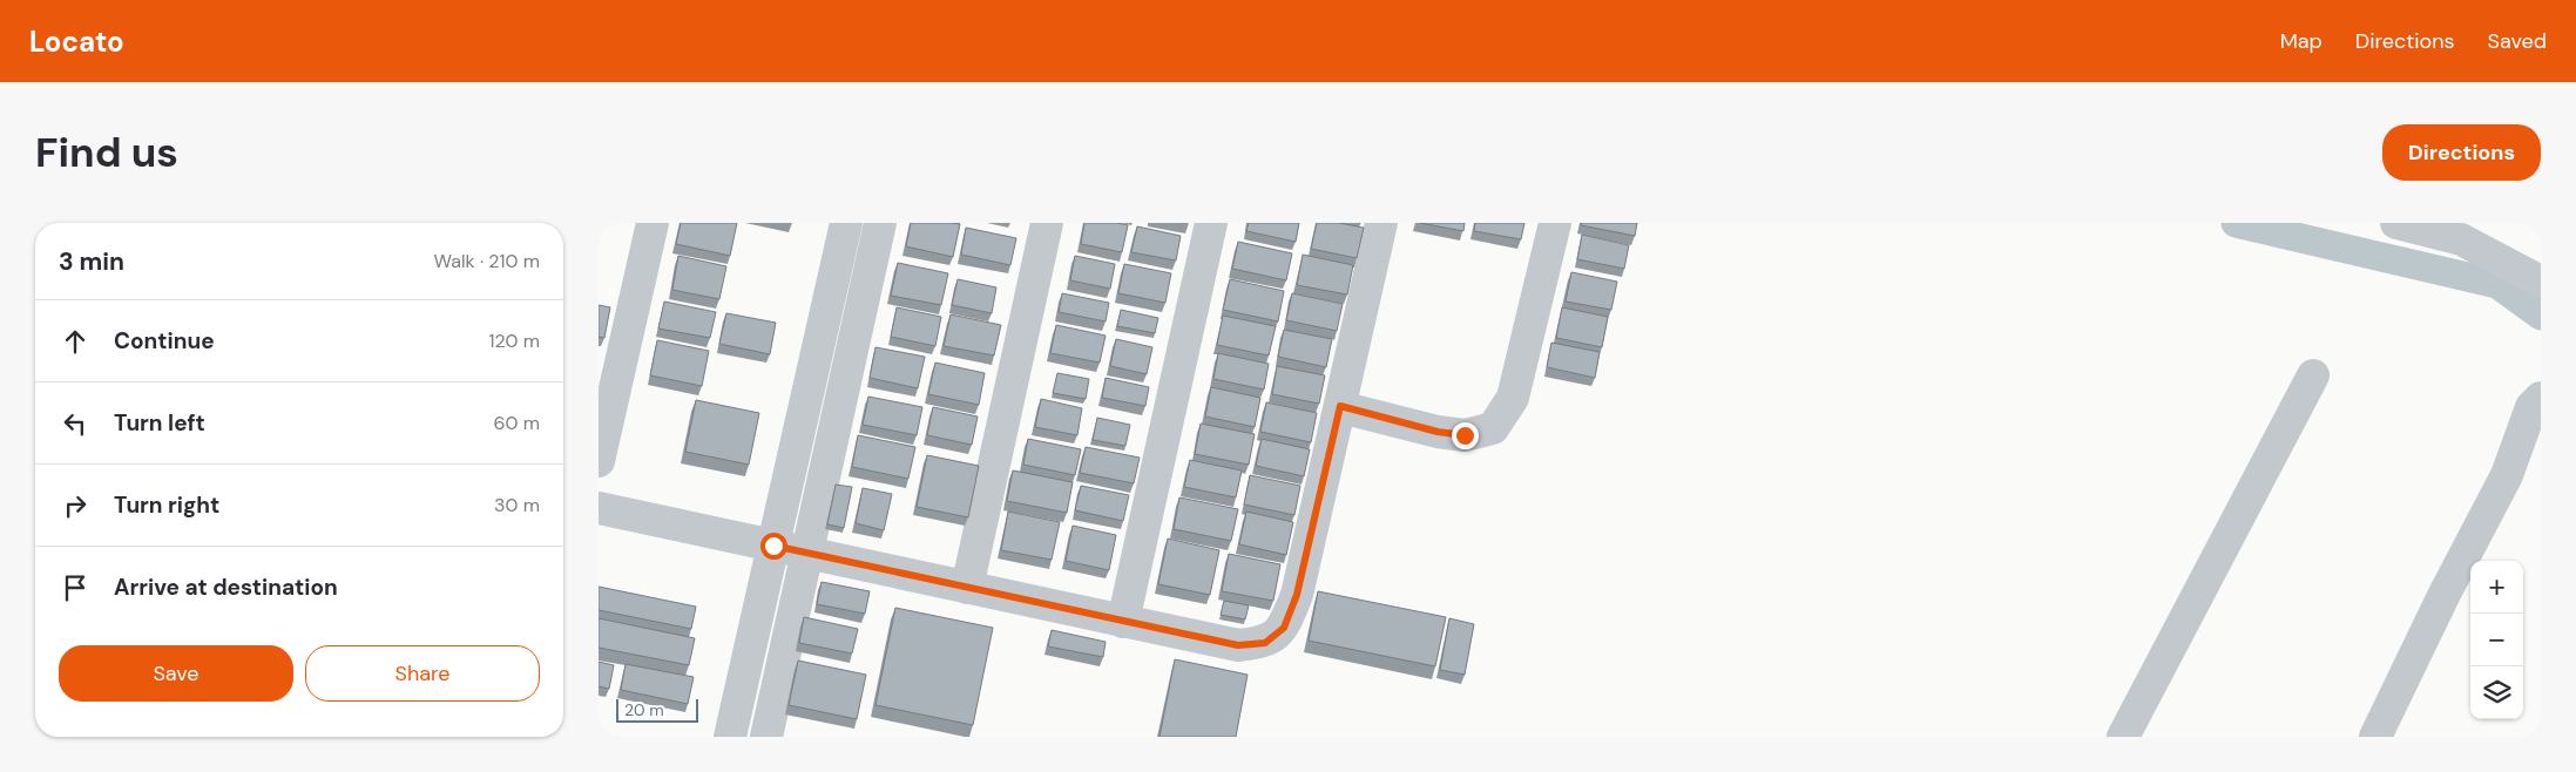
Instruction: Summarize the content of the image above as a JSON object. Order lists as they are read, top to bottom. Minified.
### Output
{"scale_bar":"20 m","page":{"header":"Locato","nav":["Map","Directions","Saved"],"buttons":["Directions",["Save","Share"]],"title":"Find us","heading":["3 min","Walk · 210 m"],"list":[["Continue","120 m"],["Turn left","60 m"],["Turn right","30 m"],"Arrive at destination"],"map_buttons":["+","−"],"scale":"20 m"}}
